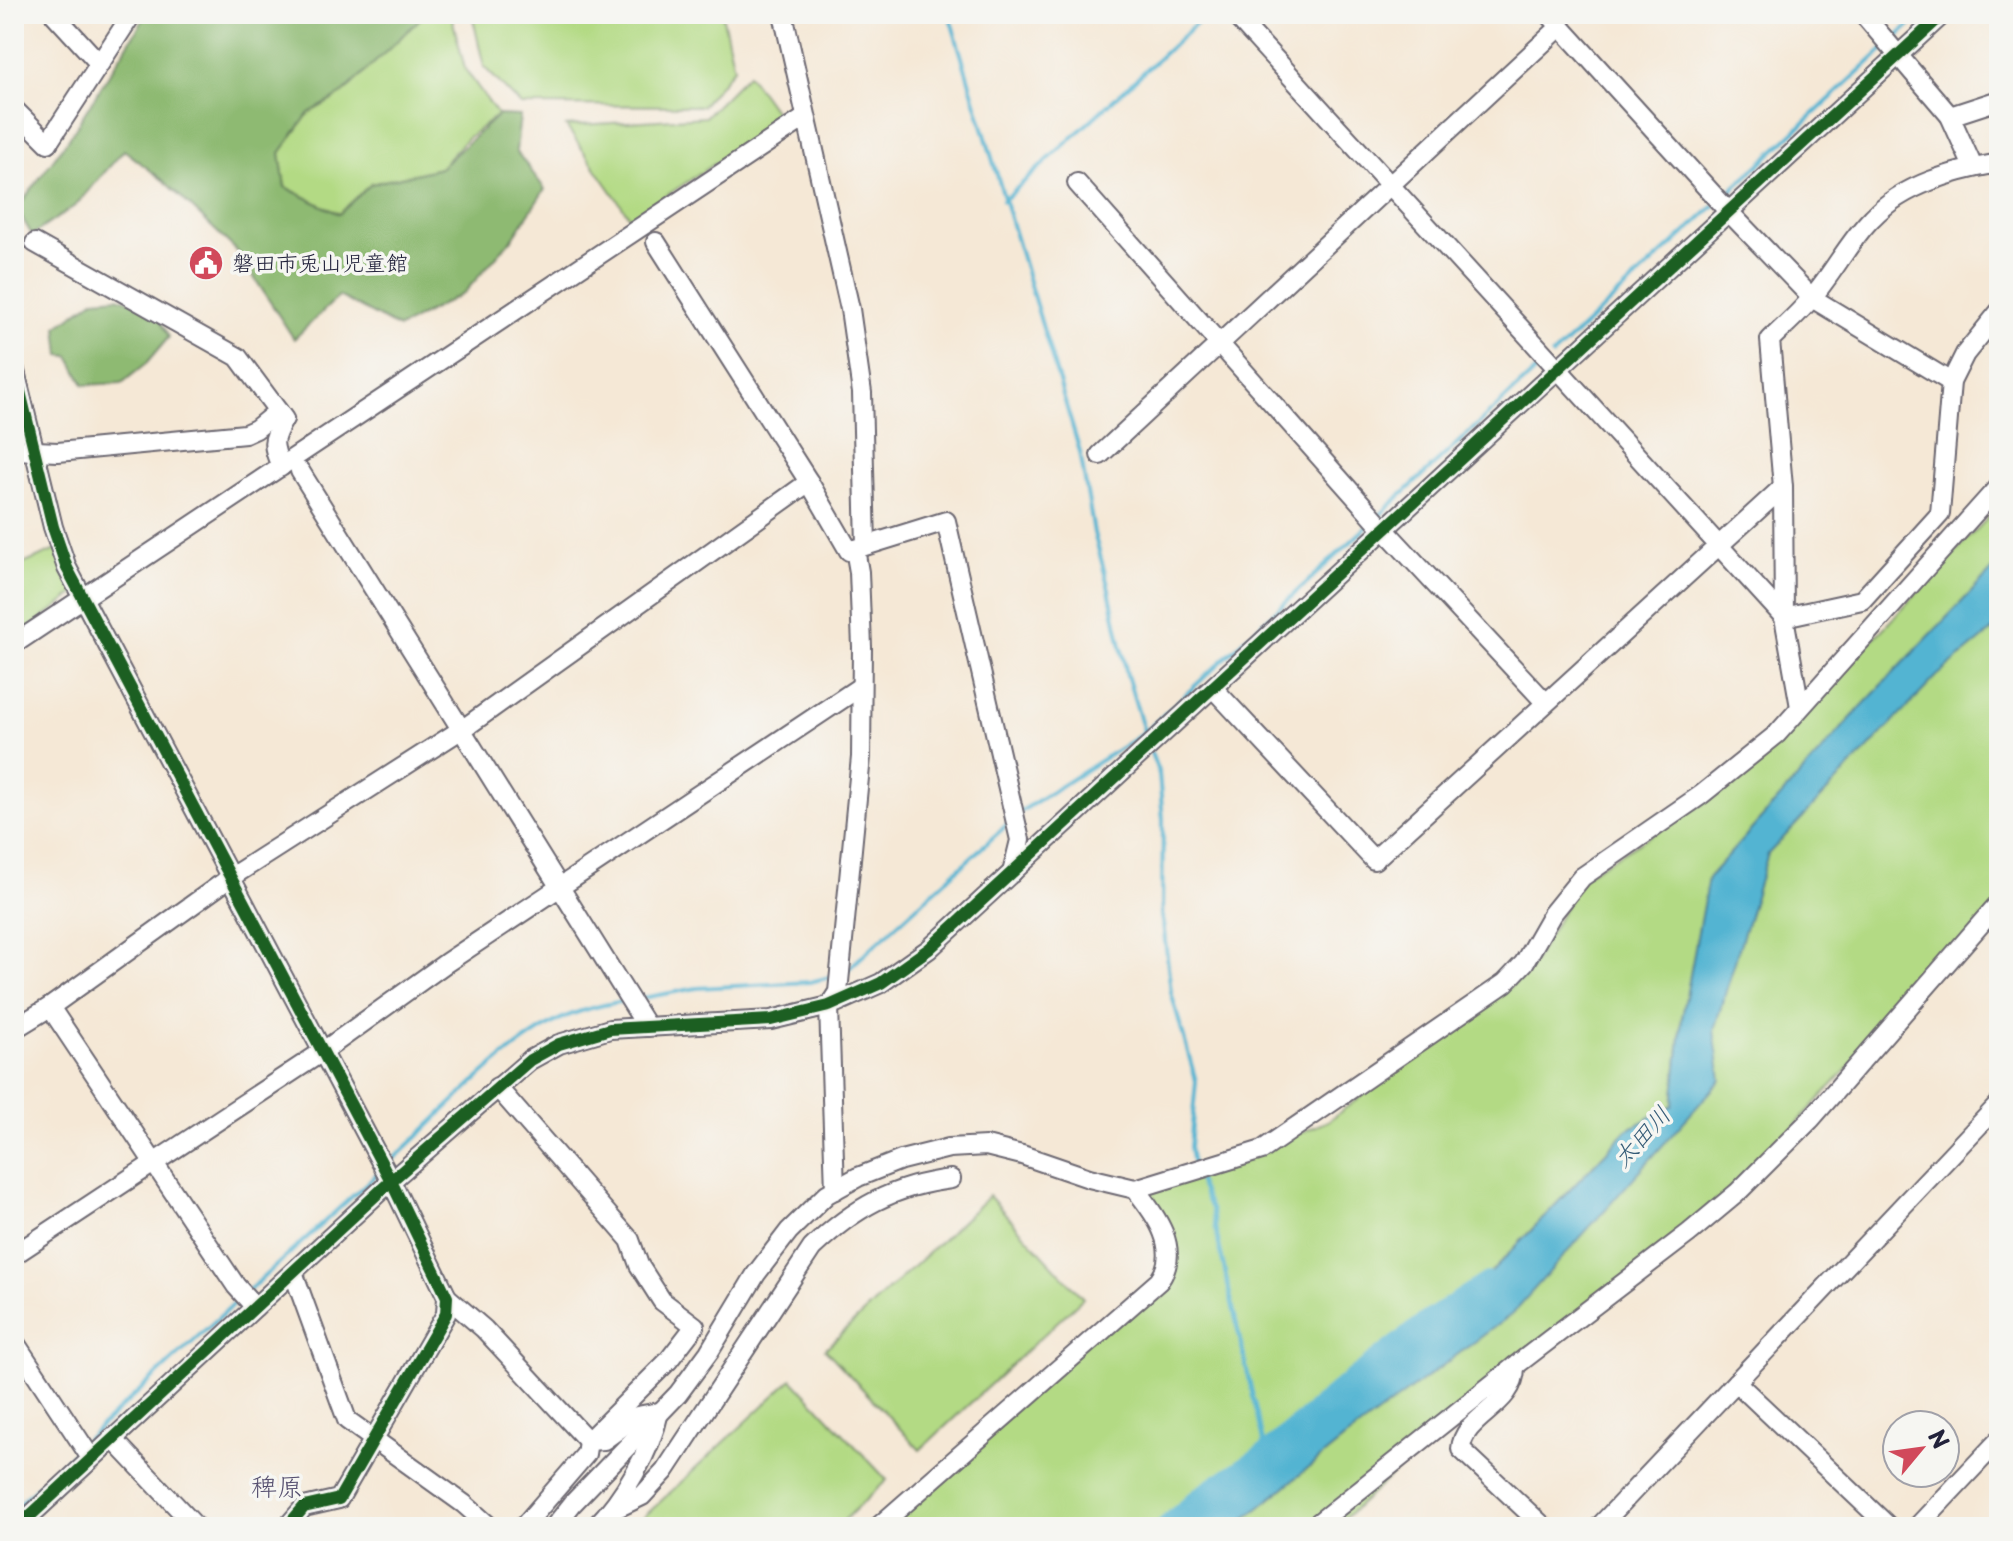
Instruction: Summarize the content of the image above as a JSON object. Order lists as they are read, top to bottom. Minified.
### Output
{"districts":["稗原"],"water":["太田川"],"places":{"public building":["磐田市兎山児童館"]},"north":"top right"}
